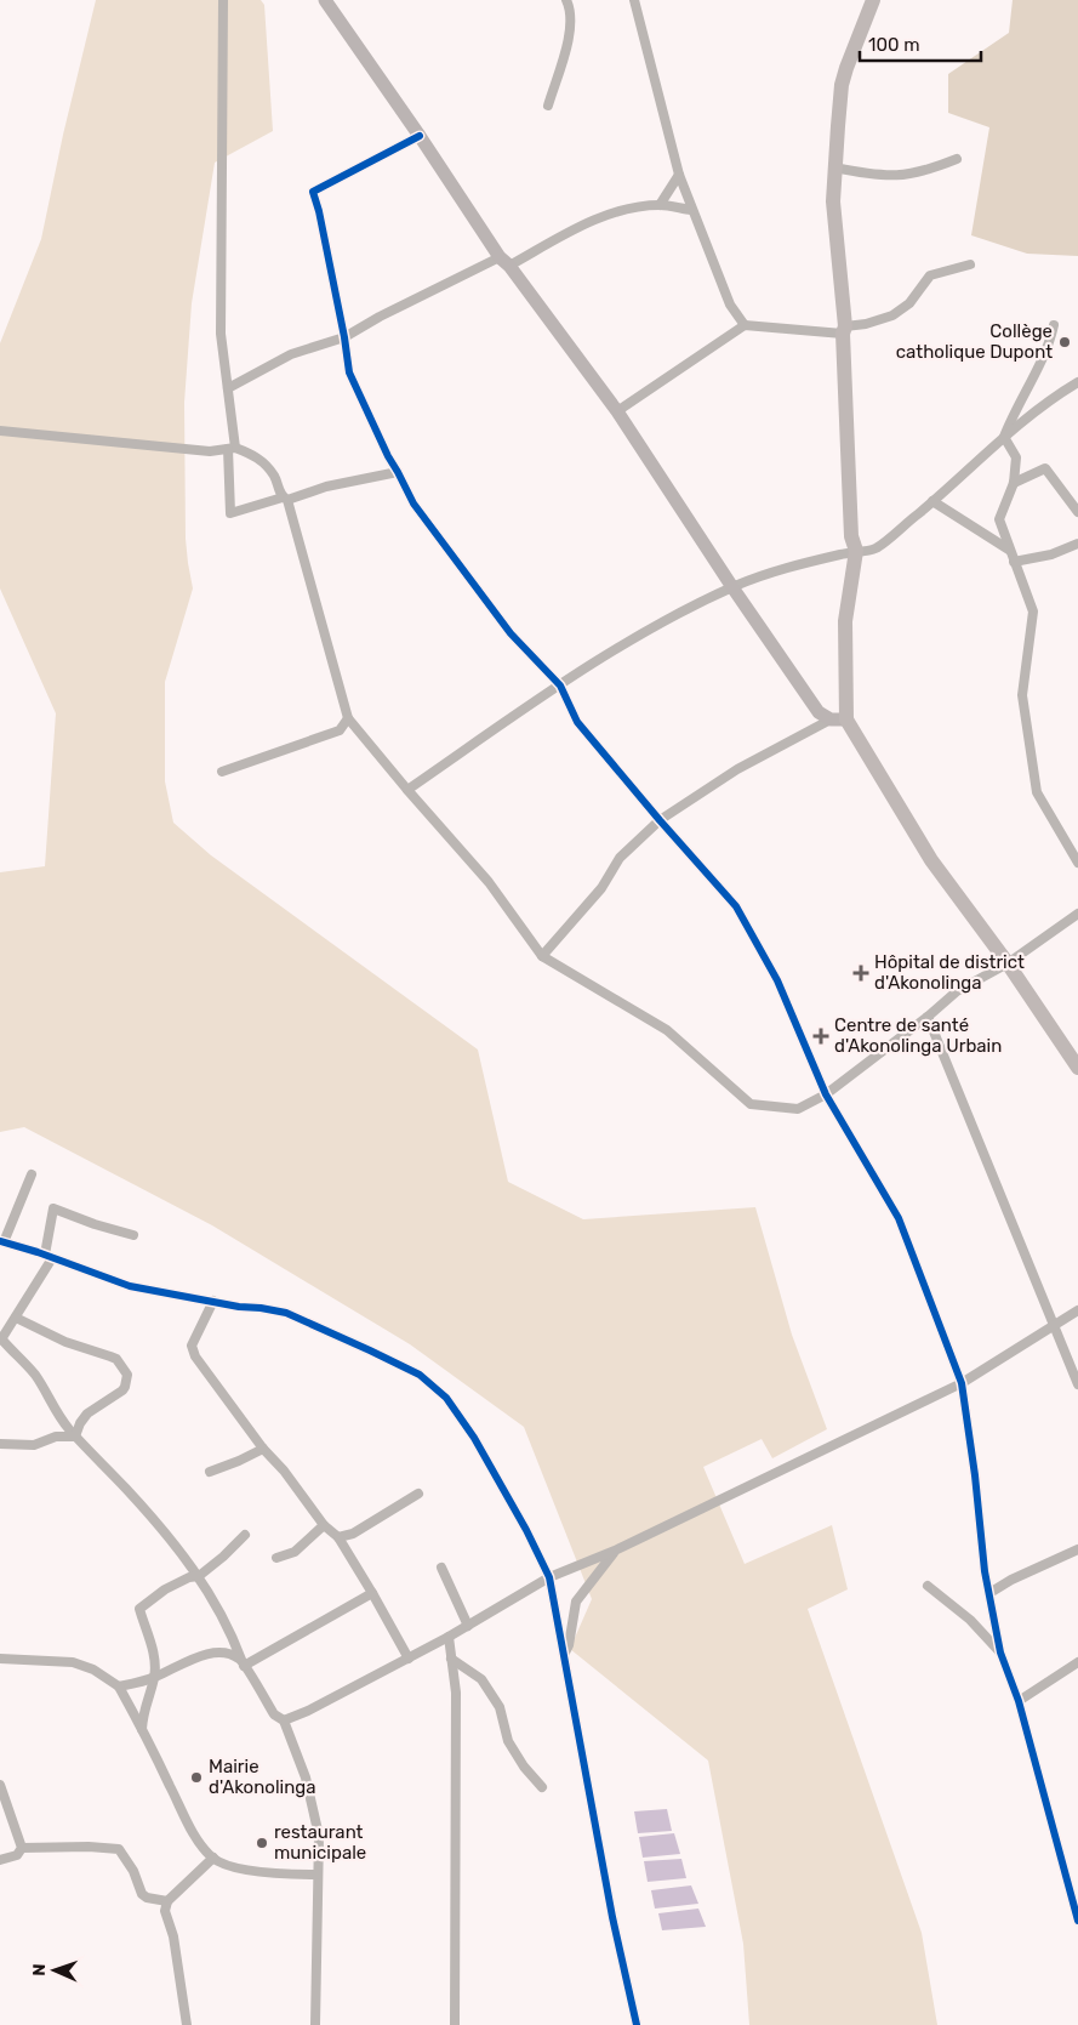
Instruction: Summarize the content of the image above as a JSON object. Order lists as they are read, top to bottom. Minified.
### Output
{"places":{"other":["Collège catholique Dupont","Mairie d'Akonolinga","restaurant municipale"],"health":["Hôpital de district d'Akonolinga","Centre de santé d'Akonolinga Urbain"]},"scale_bar":"100 m","north":"left"}
